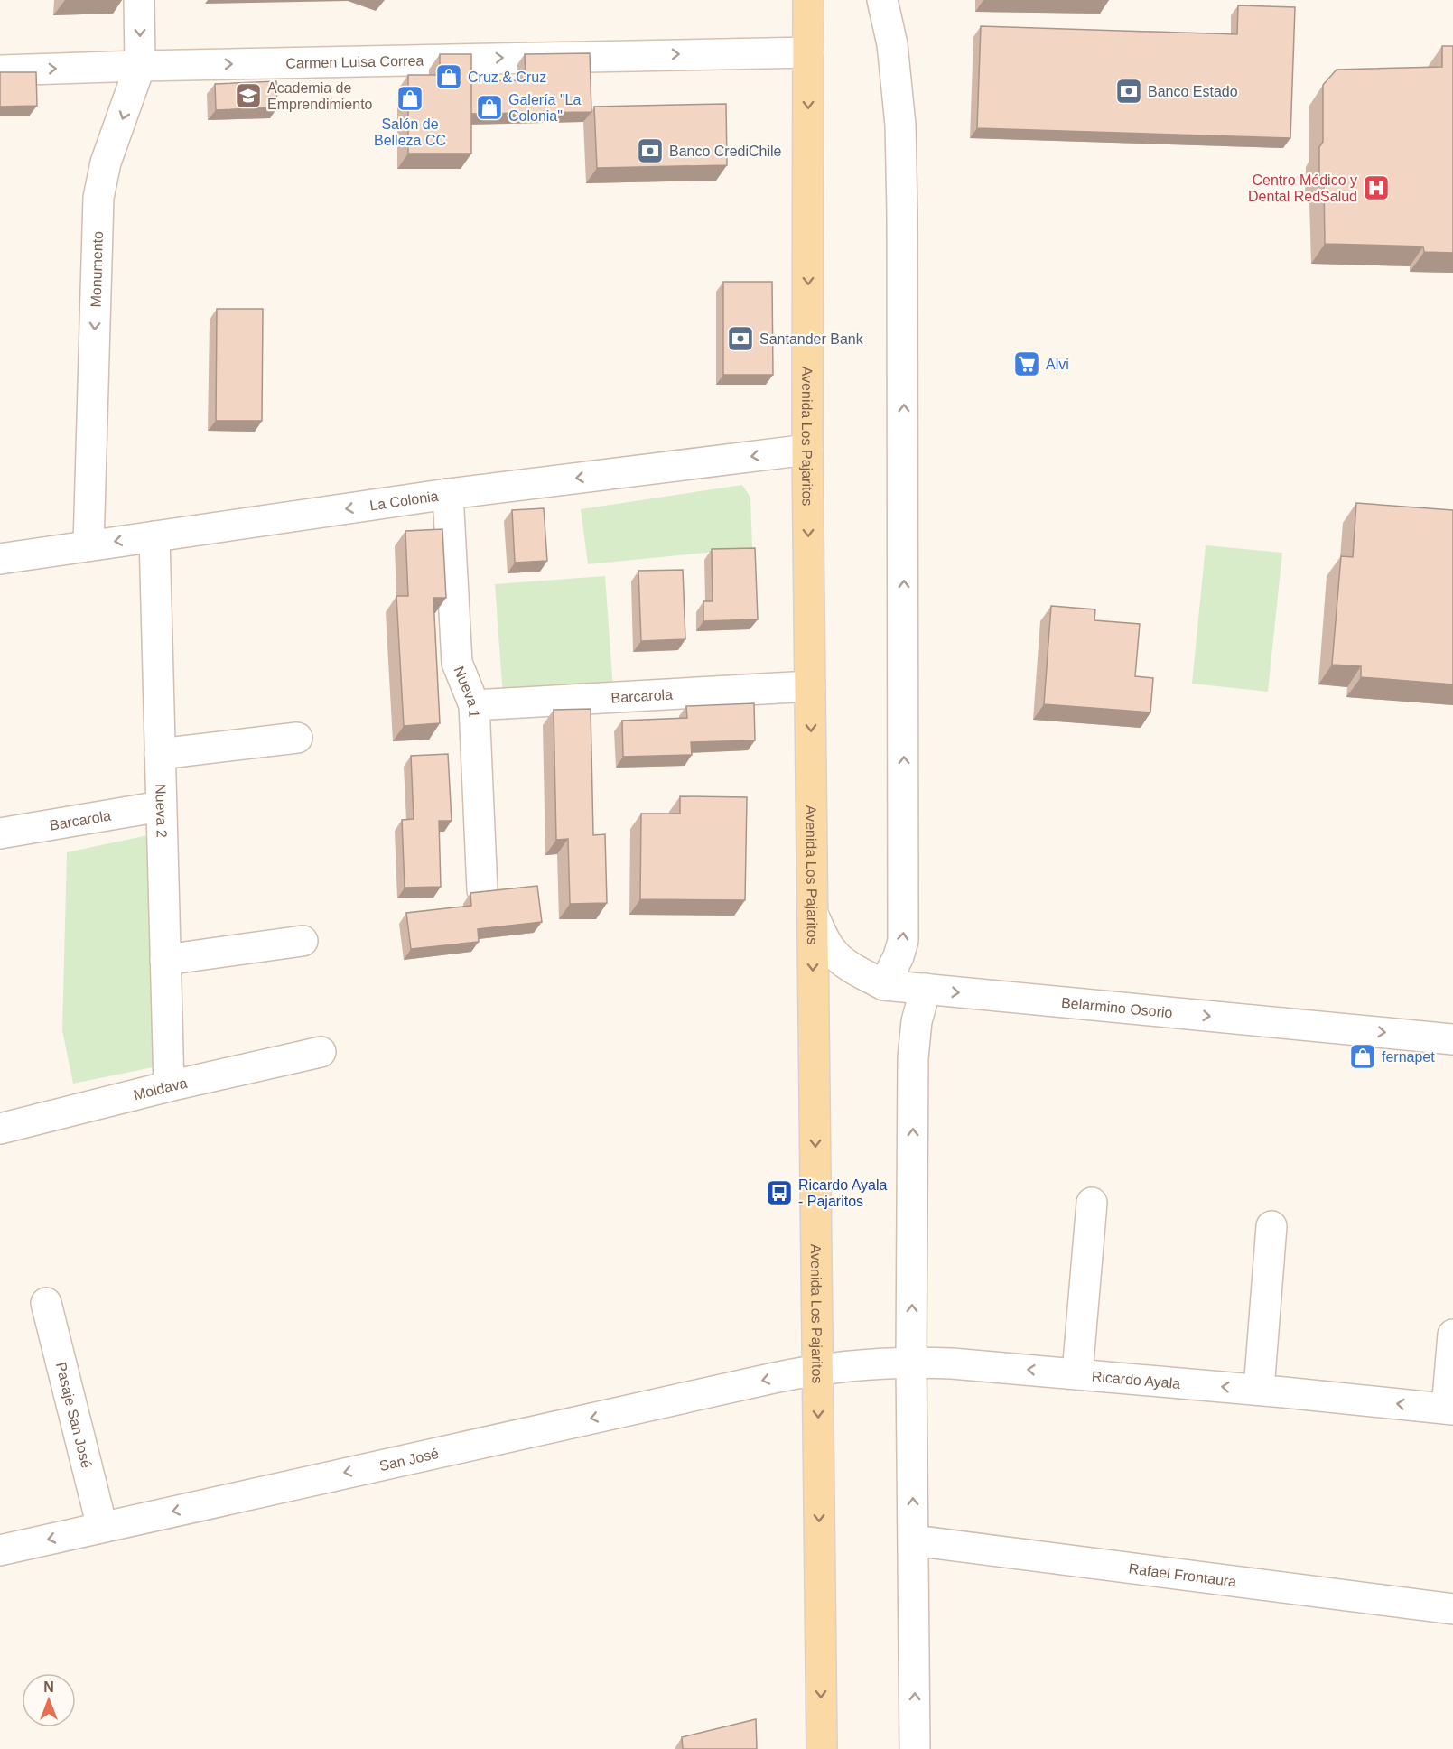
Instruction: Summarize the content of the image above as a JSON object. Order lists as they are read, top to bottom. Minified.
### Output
{"streets":{"main road":["Avenida Los Pajaritos"],"street":["Carmen Luisa Correa","Monumento","La Colonia","Nueva 1","Barcarola","Nueva 2","Belarmino Osorio","Moldava","Ricardo Ayala","Pasaje San José","San José","Rafael Frontaura"]},"crossings":[["Carmen Luisa Correa","Monumento"],["Carmen Luisa Correa","Avenida Los Pajaritos"],["Monumento","La Colonia"],["Avenida Los Pajaritos","La Colonia"],["Avenida Los Pajaritos","Barcarola"],["Avenida Los Pajaritos","Belarmino Osorio"],["Avenida Los Pajaritos","Ricardo Ayala"],["Avenida Los Pajaritos","San José"],["La Colonia","Nueva 1"],["La Colonia","Nueva 2"],["Nueva 1","Barcarola"],["Barcarola","Nueva 2"],["Nueva 2","Moldava"],["Ricardo Ayala","San José"],["Pasaje San José","San José"]],"one_way":["Carmen Luisa Correa","Monumento","Avenida Los Pajaritos","La Colonia","Belarmino Osorio","Ricardo Ayala","San José"],"places":{"shop":["Cruz & Cruz","Salón de Belleza CC","Galería \"La Colonia\"","fernapet"],"bank":["Banco Estado","Banco CrediChile","Santander Bank"],"school or university":["Academia de Emprendimiento"],"hospital":["Centro Médico y Dental RedSalud"],"supermarket":["Alvi"],"bus stop":["Ricardo Ayala - Pajaritos"]},"north":"top"}
